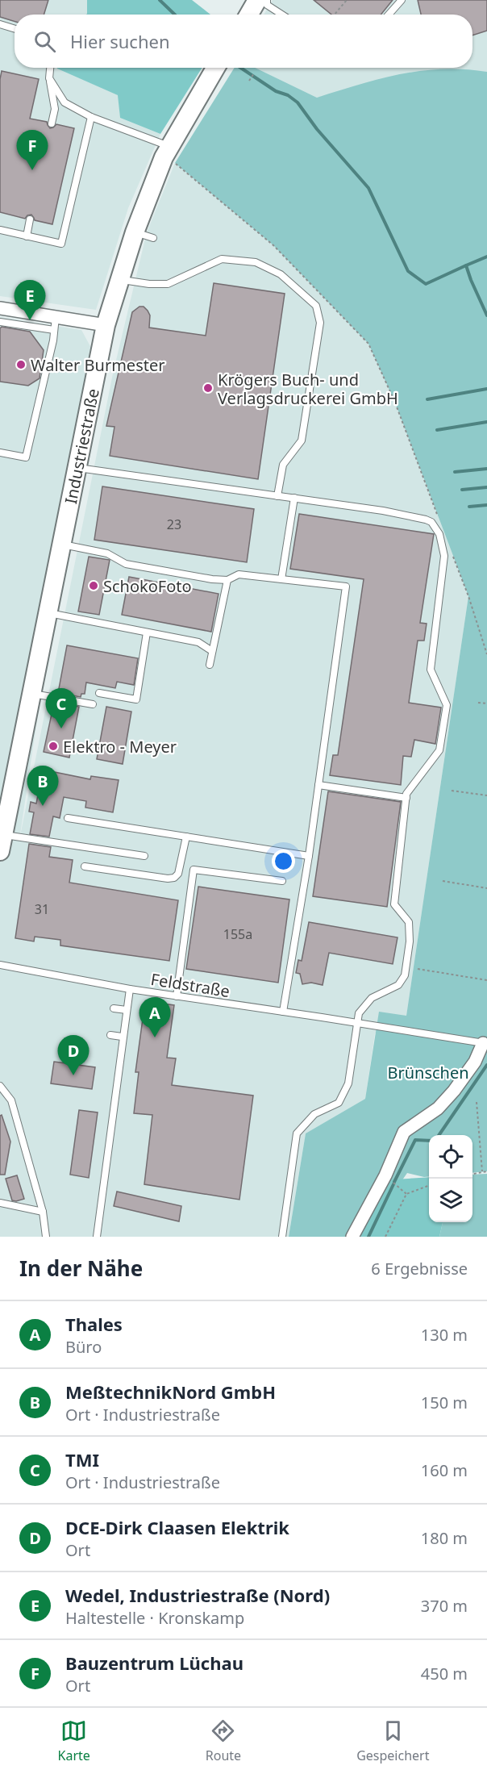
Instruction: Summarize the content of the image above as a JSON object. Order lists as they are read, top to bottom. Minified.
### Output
{"streets":{"street":["Industriestraße"],"lane":["Feldstraße"]},"parks":["Brünschen"],"places":["Walter Burmester","Krögers Buch- und Verlagsdruckerei GmbH","SchokoFoto","Elektro - Meyer"],"house_numbers":["23","31","155a"],"page":{"search":"Hier suchen","pins":["F","E","C","B","A","D"],"heading":["In der Nähe","6 Ergebnisse"],"list":[{"mark":"A","name":"Thales","note":"Büro","value":"130 m"},{"mark":"B","name":"MeßtechnikNord GmbH","note":"Ort · Industriestraße","value":"150 m"},{"mark":"C","name":"TMI","note":"Ort · Industriestraße","value":"160 m"},{"mark":"D","name":"DCE-Dirk Claasen Elektrik","note":"Ort","value":"180 m"},{"mark":"E","name":"Wedel, Industriestraße (Nord)","note":"Haltestelle · Kronskamp","value":"370 m"},{"mark":"F","name":"Bauzentrum Lüchau","note":"Ort","value":"450 m"}],"nav":["Karte","Route","Gespeichert"]}}
